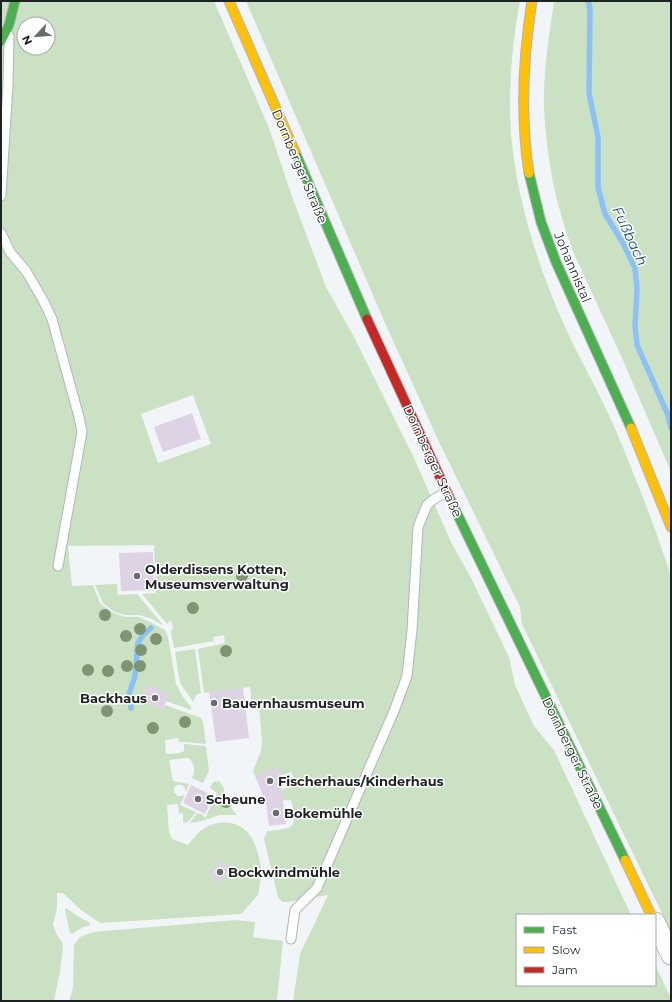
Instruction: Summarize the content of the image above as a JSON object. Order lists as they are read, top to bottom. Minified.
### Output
{"streets":{"street":["Dornberger Straße","Johannistal"]},"water":["Fußbach"],"places":["Olderdissens Kotten, Museumsverwaltung","Backhaus","Bauernhausmuseum","Fischerhaus/Kinderhaus","Scheune","Bokemühle","Bockwindmühle"],"legend":["Fast","Slow","Jam"],"north":"bottom left"}
